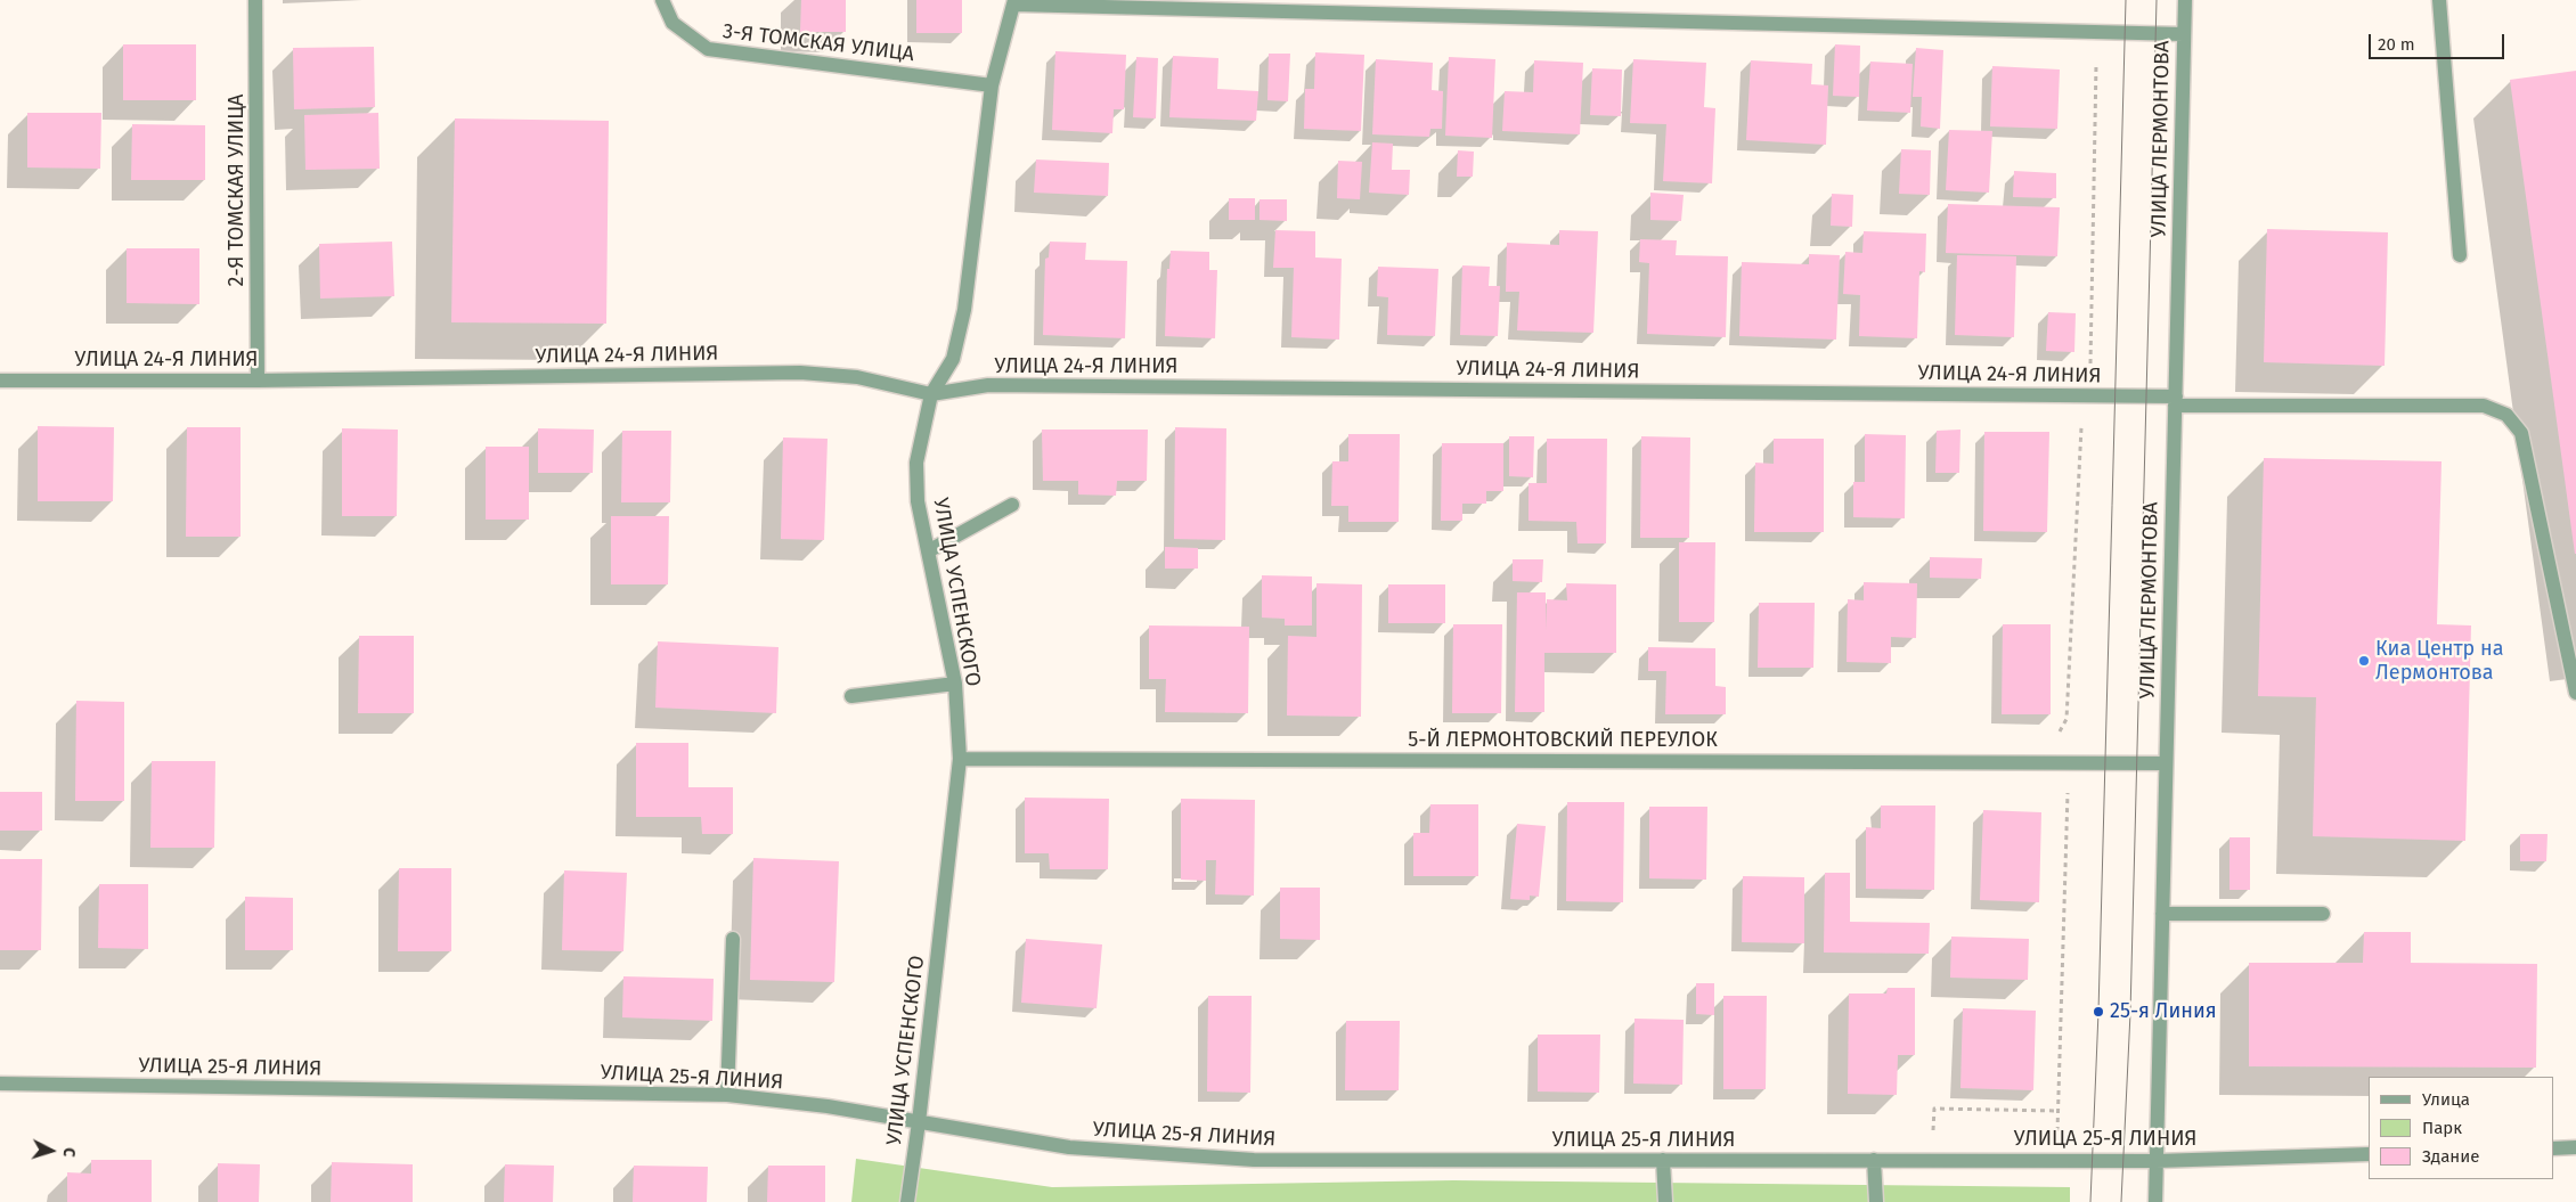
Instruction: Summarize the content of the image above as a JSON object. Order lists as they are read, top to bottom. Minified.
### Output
{"streets":{"street":["3-Я ТОМСКАЯ УЛИЦА","УЛИЦА ЛЕРМОНТОВА","2-Я ТОМСКАЯ УЛИЦА","УЛИЦА 24-Я ЛИНИЯ","УЛИЦА УСПЕНСКОГО","5-Й ЛЕРМОНТОВСКИЙ ПЕРЕУЛОК","УЛИЦА 25-Я ЛИНИЯ"]},"crossings":[["3-Я ТОМСКАЯ УЛИЦА","УЛИЦА УСПЕНСКОГО"],["УЛИЦА ЛЕРМОНТОВА","УЛИЦА 24-Я ЛИНИЯ"],["УЛИЦА ЛЕРМОНТОВА","5-Й ЛЕРМОНТОВСКИЙ ПЕРЕУЛОК"],["УЛИЦА ЛЕРМОНТОВА","УЛИЦА 25-Я ЛИНИЯ"],["2-Я ТОМСКАЯ УЛИЦА","УЛИЦА 24-Я ЛИНИЯ"],["УЛИЦА 24-Я ЛИНИЯ","УЛИЦА УСПЕНСКОГО"],["УЛИЦА УСПЕНСКОГО","5-Й ЛЕРМОНТОВСКИЙ ПЕРЕУЛОК"],["УЛИЦА УСПЕНСКОГО","УЛИЦА 25-Я ЛИНИЯ"]],"places":["Киа Центр на Лермонтова","25-я Линия"],"legend":["Улица","Парк","Здание"],"scale_bar":"20 m","north":"right"}
